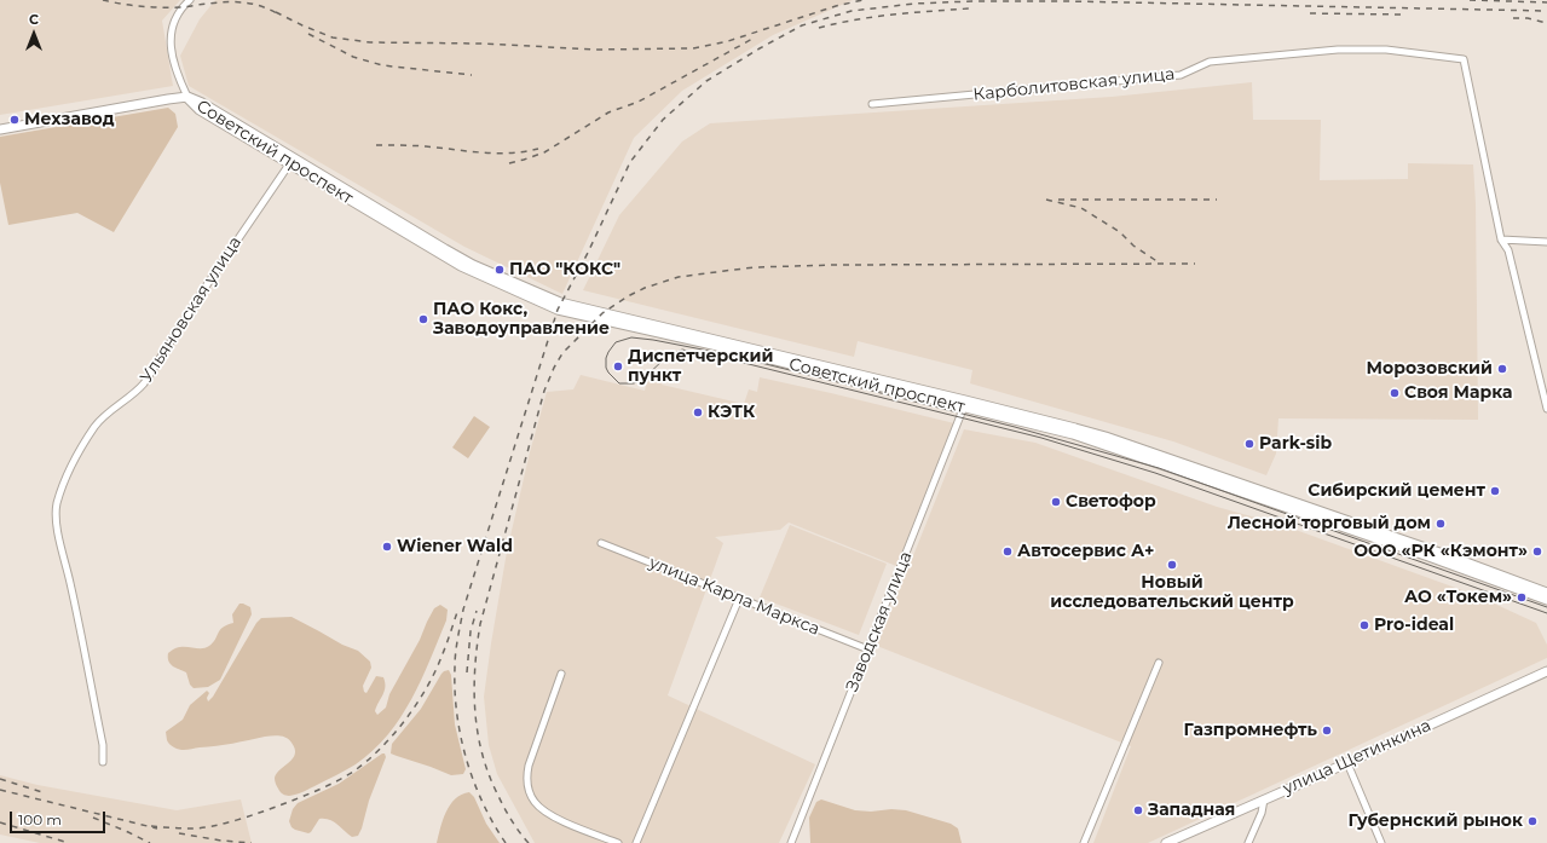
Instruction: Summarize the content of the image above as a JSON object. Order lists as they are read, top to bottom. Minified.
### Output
{"streets":{"main road":["Советский проспект","улица Щетинкина"],"street":["Карболитовская улица","Ульяновская улица","улица Карла Маркса","Заводская улица"]},"crossings":[["Советский проспект","Ульяновская улица"],["Советский проспект","Заводская улица"],["улица Карла Маркса","Заводская улица"]],"places":["Мехзавод","ПАО \"КОКС\"","ПАО Кокс, Заводоуправление","Диспетчерский пункт","Морозовский","Своя Марка","КЭТК","Park-sib","Сибирский цемент","Светофор","Лесной торговый дом","Wiener Wald","Автосервис А+","ООО «РК «Кэмонт»","Новый исследовательский центр","АО «Токем»","Pro-ideal","Газпромнефть","Западная","Губернский рынок"],"scale_bar":"100 m","north":"top"}
